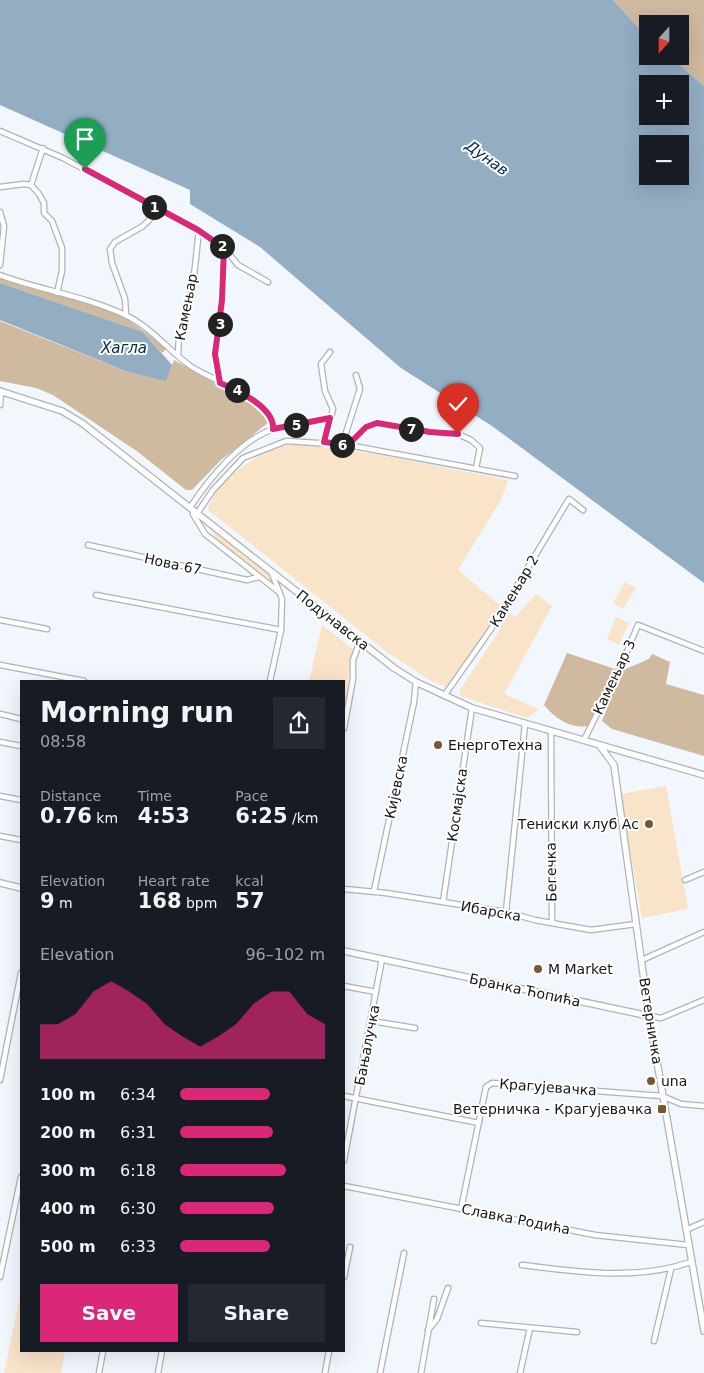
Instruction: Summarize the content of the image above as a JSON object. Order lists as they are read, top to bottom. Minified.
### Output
{"streets":{"street":["Камењар","Нова 67","Камењар 2","Подунавска","Камењар 3","Кијевска","Космајска","Бегечка","Ибарска","Бранка Ћопића","Ветерничка","Бањалучка","Крагујевачка","Славка Родића"]},"crossings":[["Камењар 2","Подунавска"],["Подунавска","Камењар 3"],["Подунавска","Кијевска"],["Подунавска","Космајска"],["Подунавска","Бегечка"],["Подунавска","Ветерничка"],["Кијевска","Ибарска"],["Космајска","Ибарска"],["Бегечка","Ибарска"],["Ибарска","Ветерничка"],["Бранка Ћопића","Ветерничка"],["Бранка Ћопића","Бањалучка"],["Ветерничка","Крагујевачка"],["Ветерничка","Славка Родића"],["Крагујевачка","Славка Родића"]],"water":["Дунав","Хагла"],"places":{"other":["ЕнергоТехна","Тениски клуб Ас","M Market","una"],"transit":["Ветерничка - Крагујевачка"]},"north":"bottom","page":{"map_buttons":["+","−"],"pins":["1","2","3","4","5","7","6"],"heading":["Morning run","08:58"],"stats":[["Distance","0.76 km"],["Time","4:53"],["Pace","6:25 /km"],["Elevation","9 m"],["Heart rate","168 bpm"],["kcal","57"]],"chart":["Elevation","96–102 m"],"list":[{"name":"100 m","note":"6:34"},{"name":"200 m","note":"6:31"},{"name":"300 m","note":"6:18"},{"name":"400 m","note":"6:30"},{"name":"500 m","note":"6:33"}],"buttons":["Save","Share"]}}
